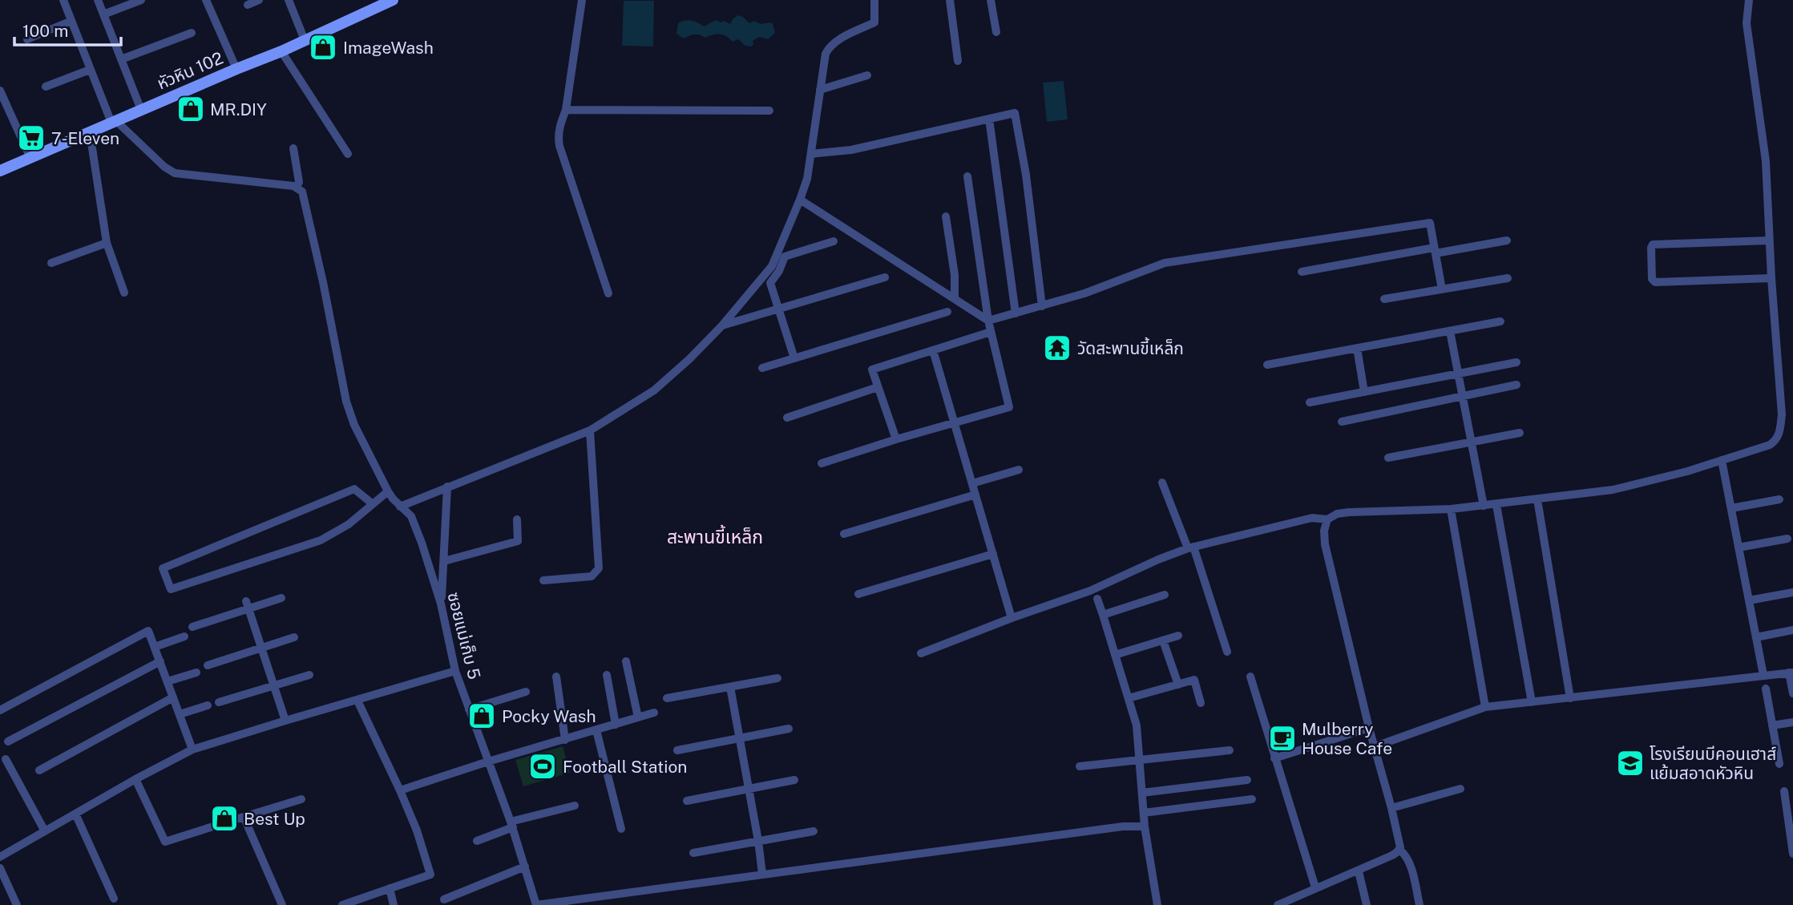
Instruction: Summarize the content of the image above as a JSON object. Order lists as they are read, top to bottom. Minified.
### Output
{"streets":{"street":["หัวหิน 102","ซอยแม่เก็บ 5"]},"districts":["สะพานขี้เหล็ก"],"places":{"shop":["ImageWash","MR.DIY","Pocky Wash","Best Up"],"supermarket":["7-Eleven"],"temple":["วัดสะพานขี้เหล็ก"],"cafe":["Mulberry House Cafe"],"school or university":["โรงเรียนบีคอนเฮาส์ แย้มสอาดหัวหิน"],"sports":["Football Station"]},"scale_bar":"100 m"}
